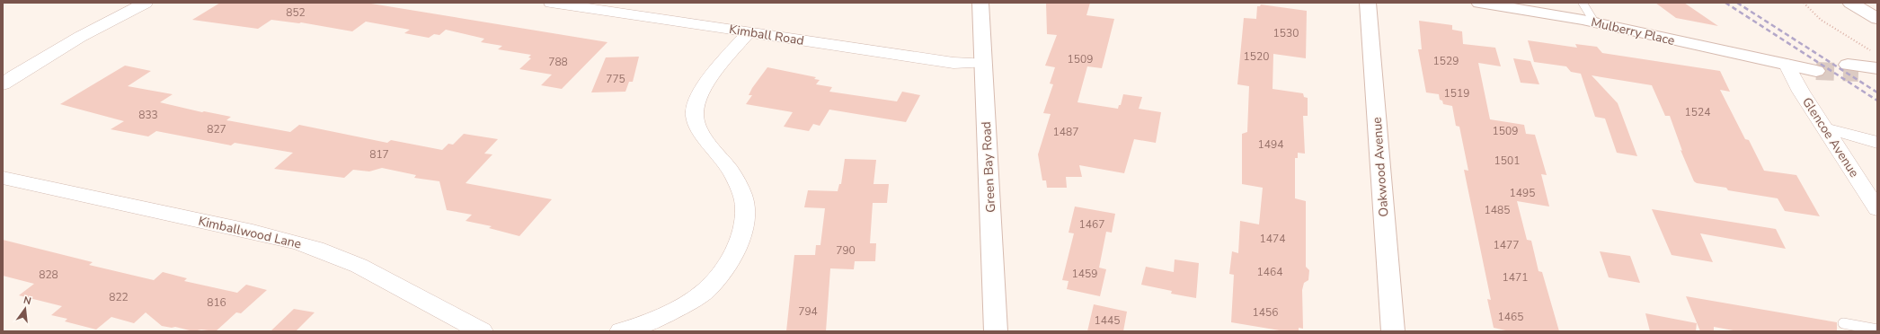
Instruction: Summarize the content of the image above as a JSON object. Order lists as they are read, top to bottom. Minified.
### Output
{"streets":{"street":["Mulberry Place","Kimball Road","Glencoe Avenue","Green Bay Road","Oakwood Avenue","Kimballwood Lane"]},"crossings":[["Mulberry Place","Glencoe Avenue"],["Kimball Road","Green Bay Road"]],"house_numbers":["852","1530","1520","1509","1529","788","775","1519","1524","833","827","1509","1487","1494","817","1501","1495","1485","1467","1474","1477","790","1464","1459","828","1471","822","816","794","1456","1465","1445"],"north":"top"}
